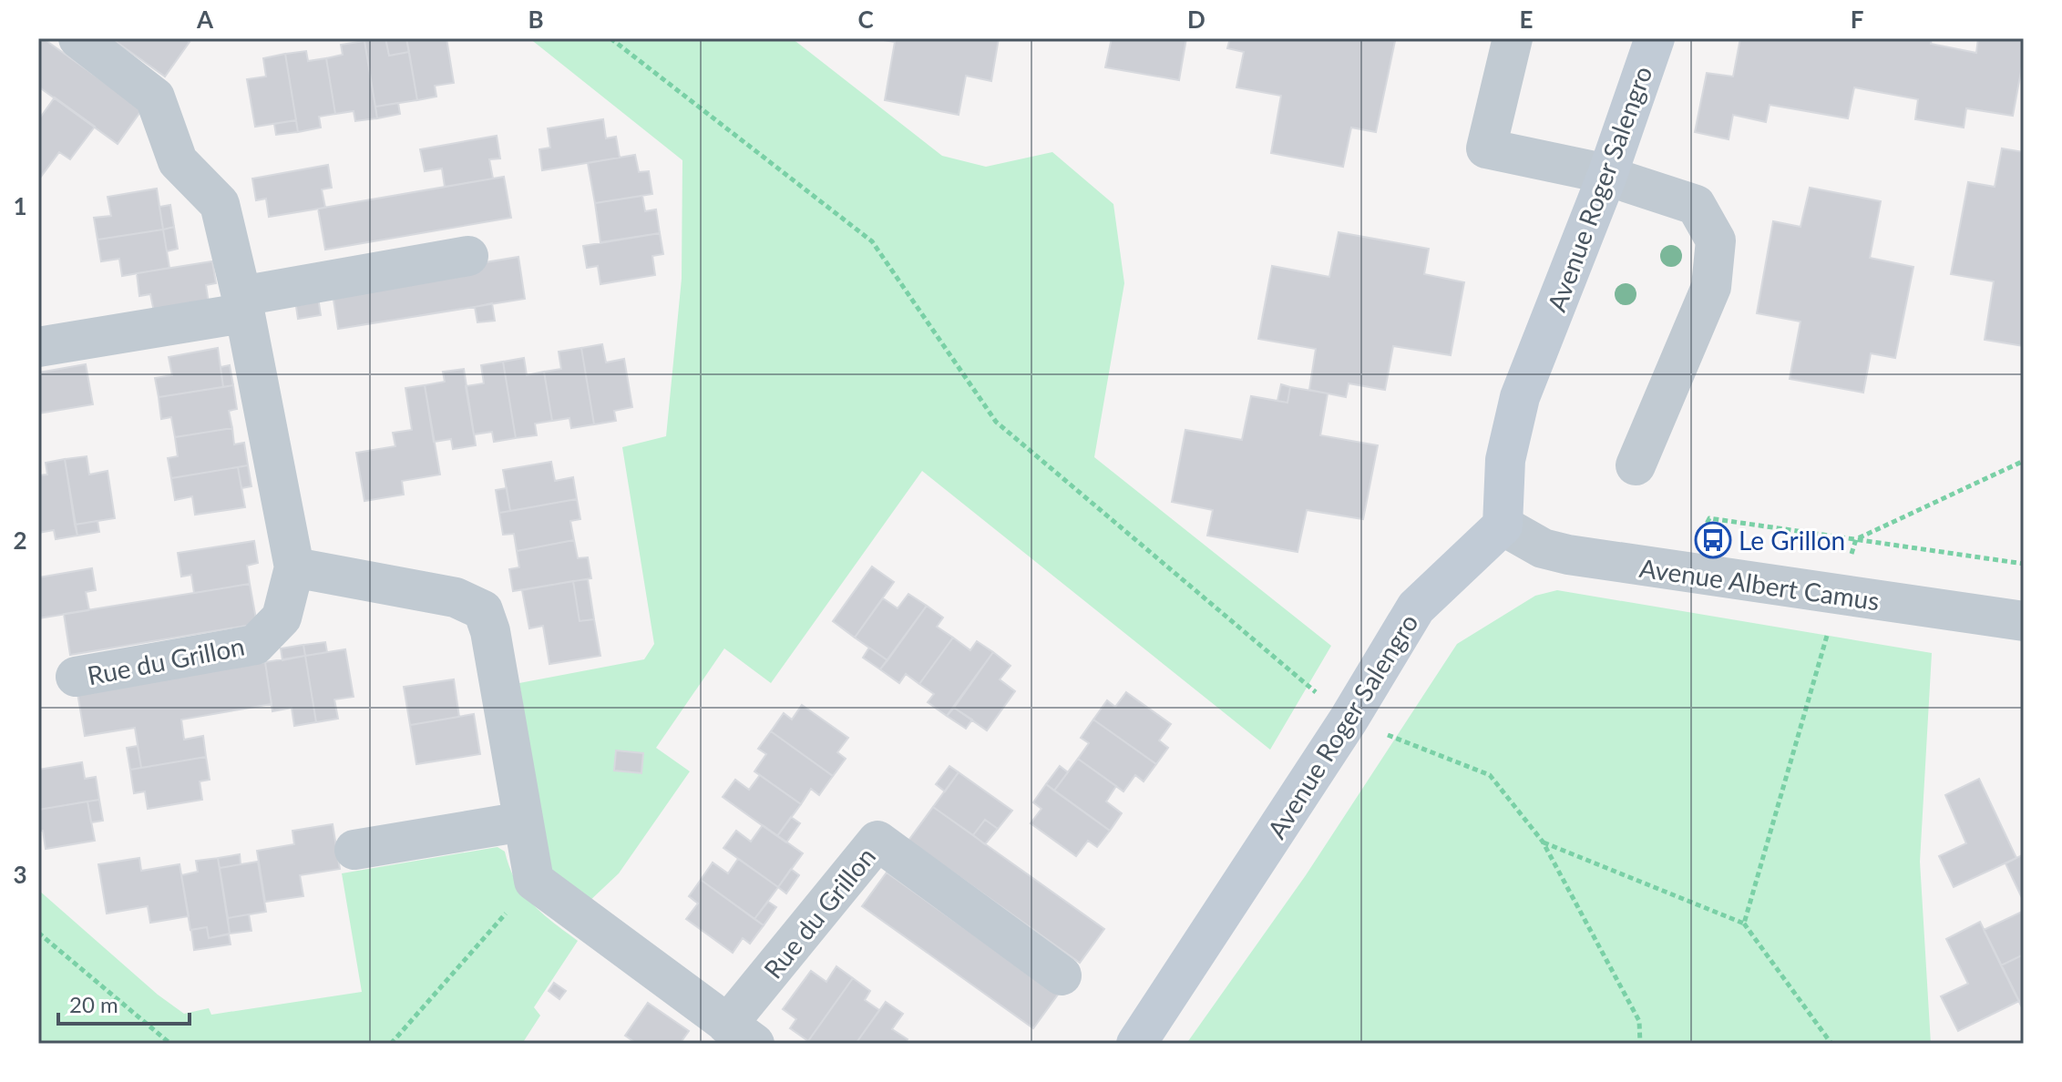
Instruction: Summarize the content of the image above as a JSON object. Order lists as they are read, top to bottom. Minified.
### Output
{"streets":{"street":["Avenue Roger Salengro","Avenue Albert Camus","Rue du Grillon"]},"crossings":[["Avenue Roger Salengro","Avenue Albert Camus"]],"places":{"bus stop":["Le Grillon"]},"scale_bar":"20 m","grid":{"columns":["A","B","C","D","E","F"],"rows":["1","2","3"]}}
